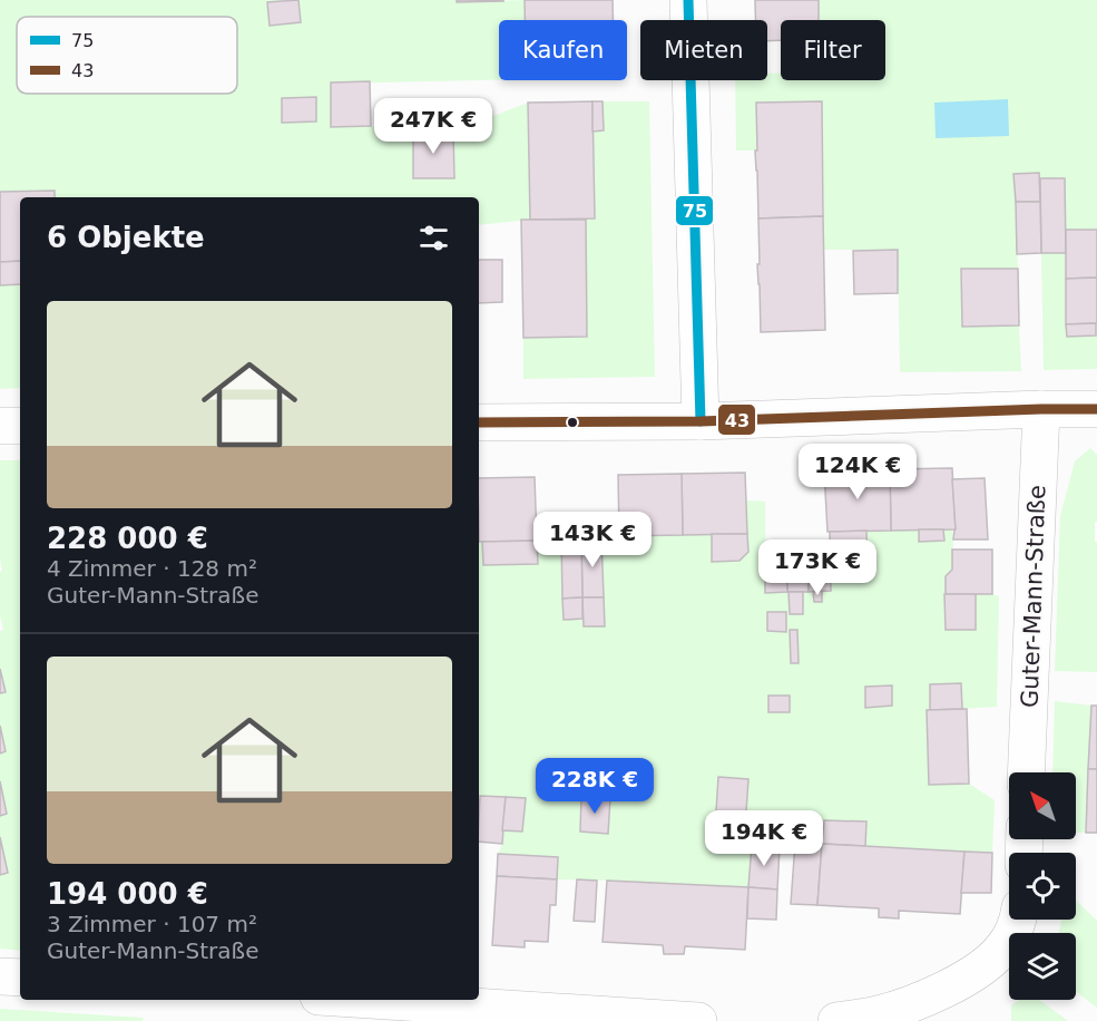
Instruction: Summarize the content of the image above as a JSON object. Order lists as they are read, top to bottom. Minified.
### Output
{"streets":{"street":["Guter-Mann-Straße"]},"lines":["transit line 75","transit line 43"],"legend":["75","43"],"north":"top left","page":{"chip":["Kaufen","Mieten","Filter"],"price":["247K €","124K €","143K €","173K €","228K €","194K €"],"heading":"6 Objekte","list":[{"name":"228 000 €","note":"4 Zimmer · 128 m² · Guter-Mann-Straße"},{"name":"194 000 €","note":"3 Zimmer · 107 m² · Guter-Mann-Straße"}]}}
